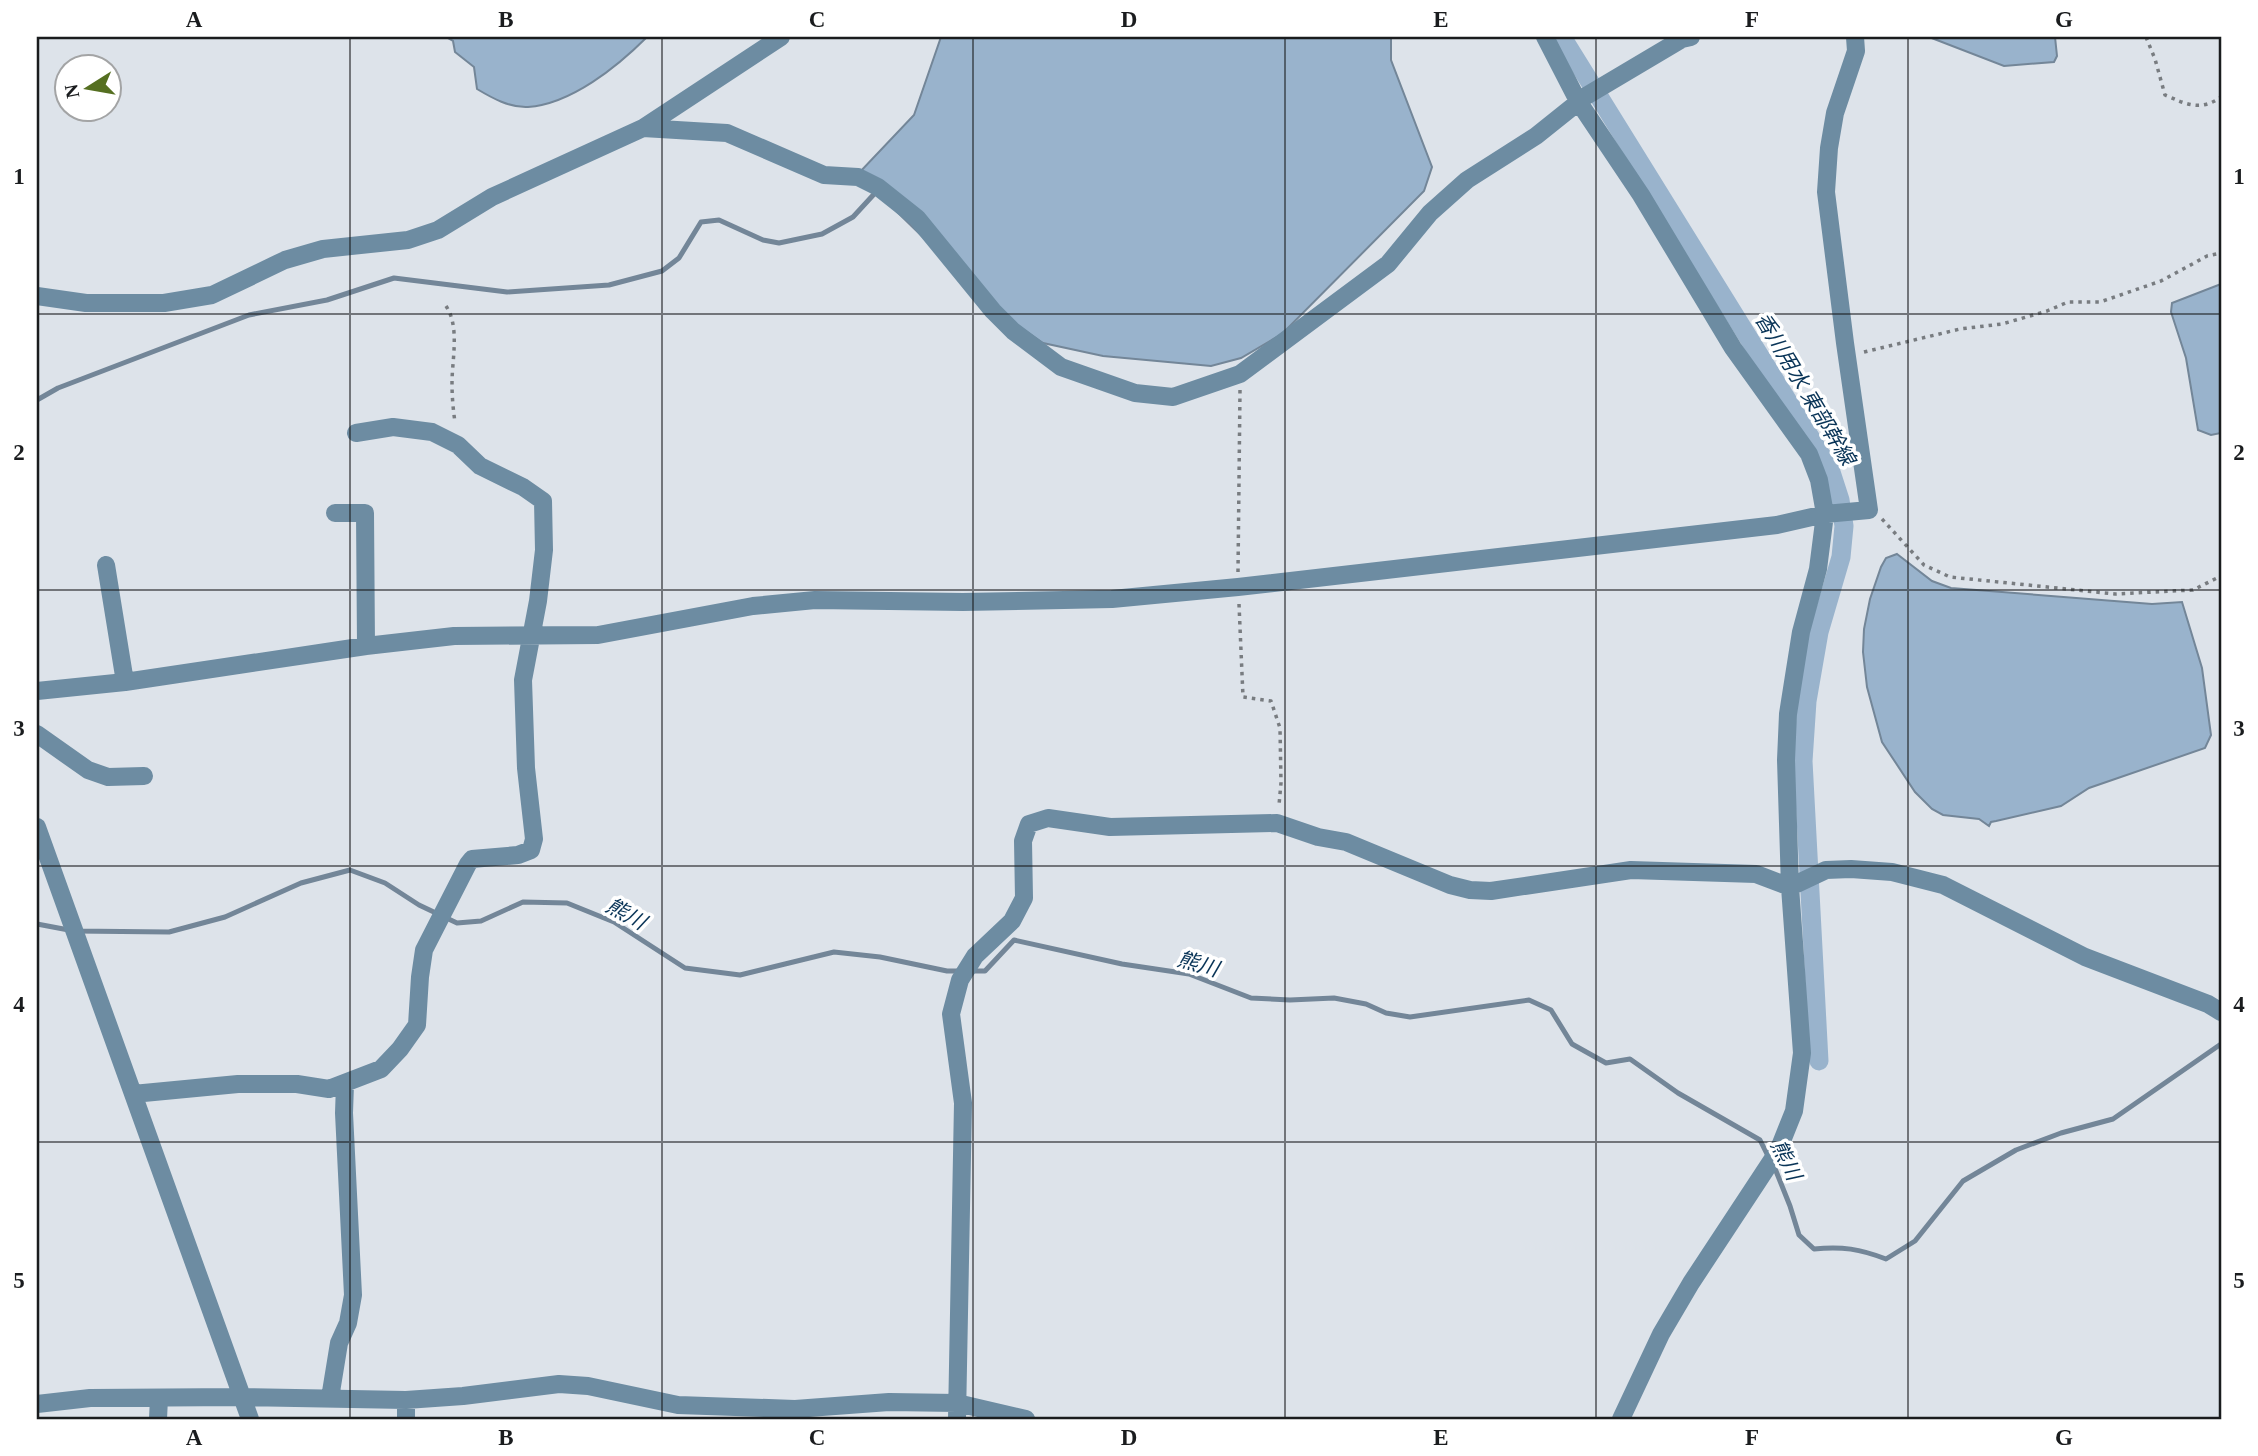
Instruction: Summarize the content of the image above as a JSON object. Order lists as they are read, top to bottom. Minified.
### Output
{"water":["香川用水 東部幹線","熊川"],"north":"left","grid":{"columns":["A","B","C","D","E","F","G"],"rows":["1","2","3","4","5"]}}
